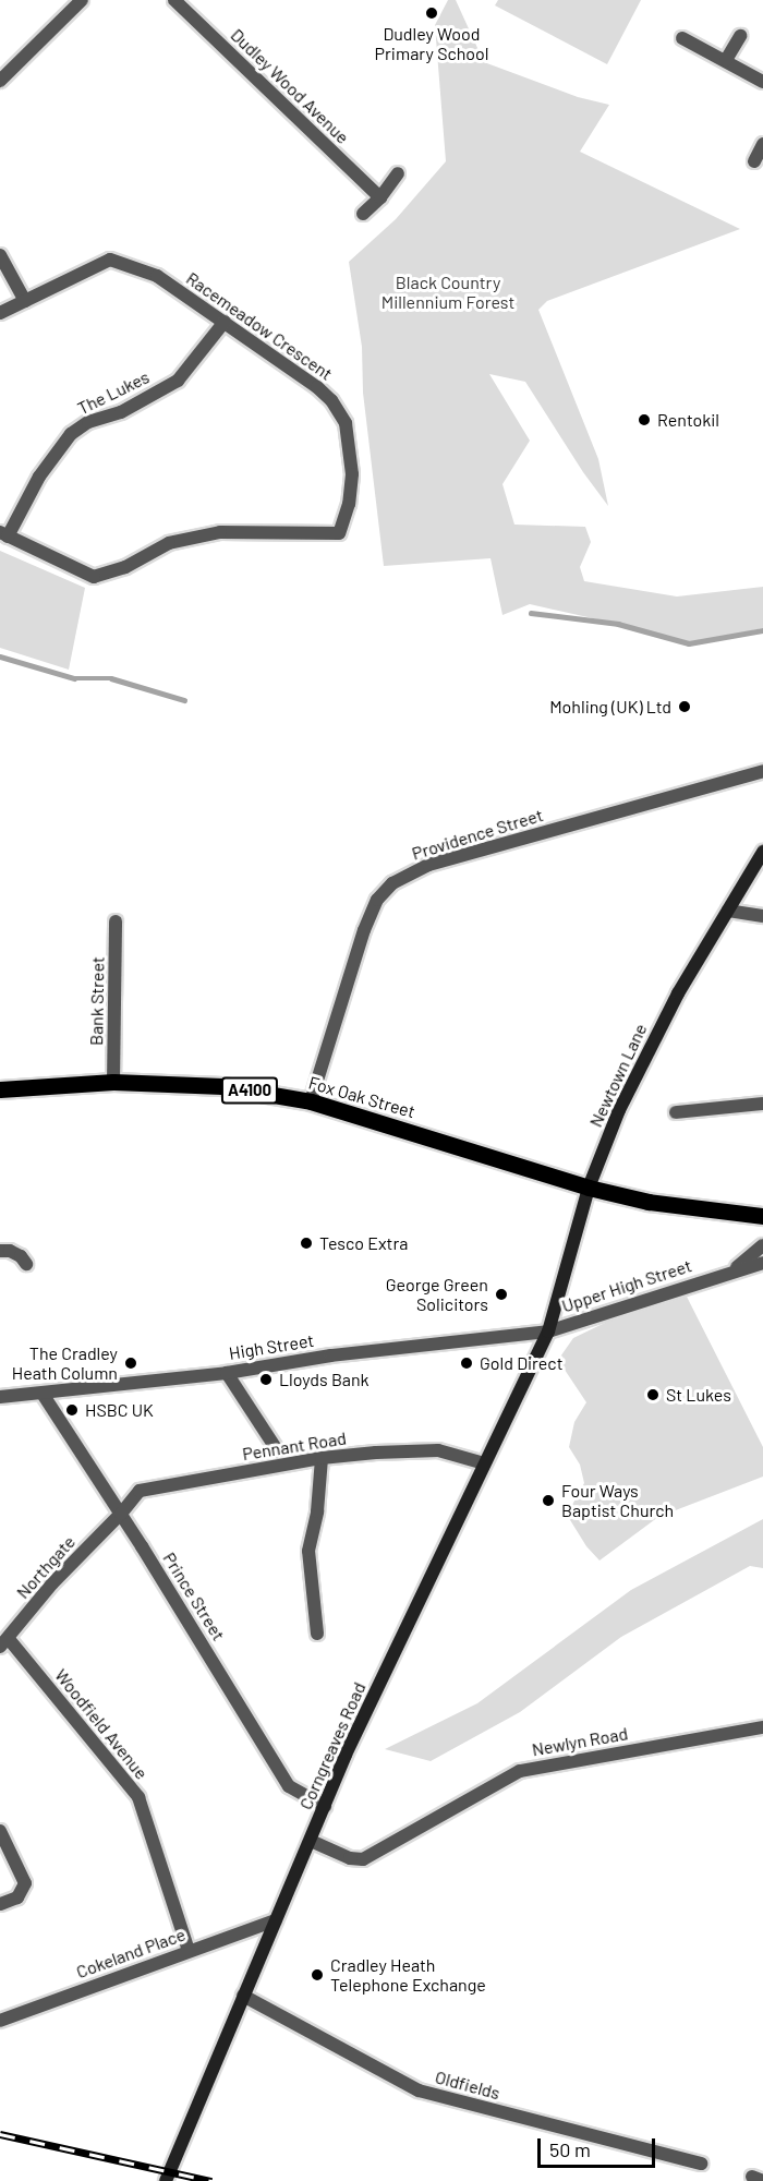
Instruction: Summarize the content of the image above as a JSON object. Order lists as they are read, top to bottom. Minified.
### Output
{"streets":{"main road":["Newtown Lane","A4100","Fox Oak Street","Corngreaves Road"],"street":["Dudley Wood Avenue","Racemeadow Crescent","The Lukes","Providence Street","Bank Street","Upper High Street","High Street","Pennant Road","Northgate","Prince Street","Woodfield Avenue","Newlyn Road","Cokeland Place","Oldfields"]},"crossings":[["Racemeadow Crescent","The Lukes"],["Providence Street","Fox Oak Street"],["Bank Street","Fox Oak Street"],["Newtown Lane","A4100"],["Newtown Lane","Fox Oak Street"],["Newtown Lane","Upper High Street"],["Newtown Lane","High Street"],["Newtown Lane","Corngreaves Road"],["A4100","Fox Oak Street"],["Upper High Street","High Street"],["Upper High Street","Corngreaves Road"],["High Street","Prince Street"],["High Street","Corngreaves Road"],["Pennant Road","Northgate"],["Pennant Road","Prince Street"],["Pennant Road","Corngreaves Road"],["Northgate","Prince Street"],["Northgate","Woodfield Avenue"],["Prince Street","Corngreaves Road"],["Woodfield Avenue","Cokeland Place"],["Newlyn Road","Corngreaves Road"],["Corngreaves Road","Cokeland Place"],["Corngreaves Road","Oldfields"]],"parks":["Black Country Millennium Forest"],"places":["Dudley Wood Primary School","Rentokil","Mohling (UK) Ltd","Tesco Extra","George Green Solicitors","The Cradley Heath Column","Gold Direct","Lloyds Bank","St Lukes","HSBC UK","Four Ways Baptist Church","Cradley Heath Telephone Exchange"],"scale_bar":"50 m"}
